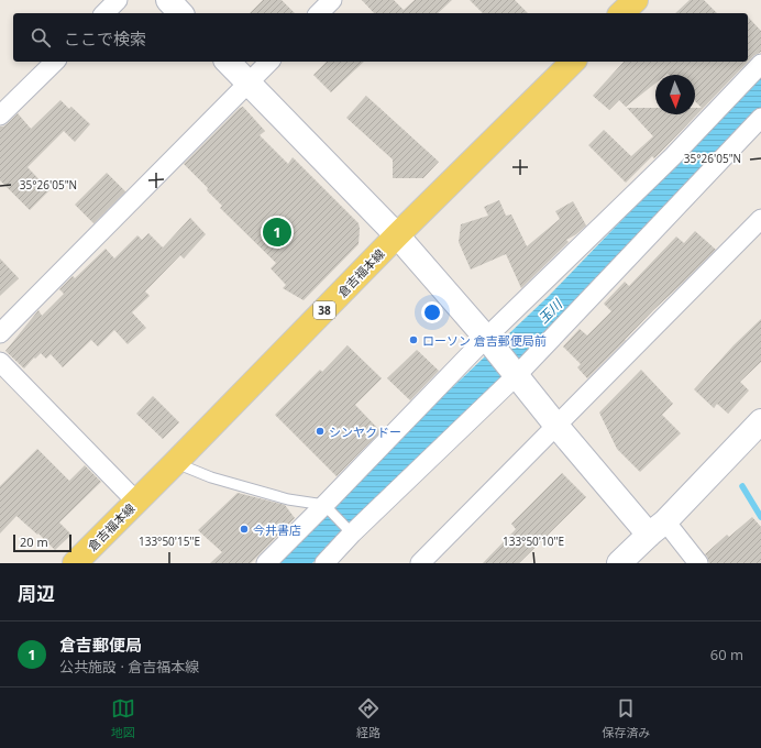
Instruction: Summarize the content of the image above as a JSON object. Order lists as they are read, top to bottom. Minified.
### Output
{"streets":{"main road":["倉吉福本線","38"]},"water":["玉川"],"places":["ローソン 倉吉郵便局前","シンヤクドー","今井書店"],"scale_bar":"20 m","north":"bottom","page":{"search":"ここで検索","pins":"1","scale":"20 m","heading":"周辺","list":[{"mark":"1","name":"倉吉郵便局","note":"公共施設 · 倉吉福本線","value":"60 m"}],"nav":["地図","経路","保存済み"]},"coordinates":["35°26'05\"N","133°50'15\"E","133°50'10\"E"]}
